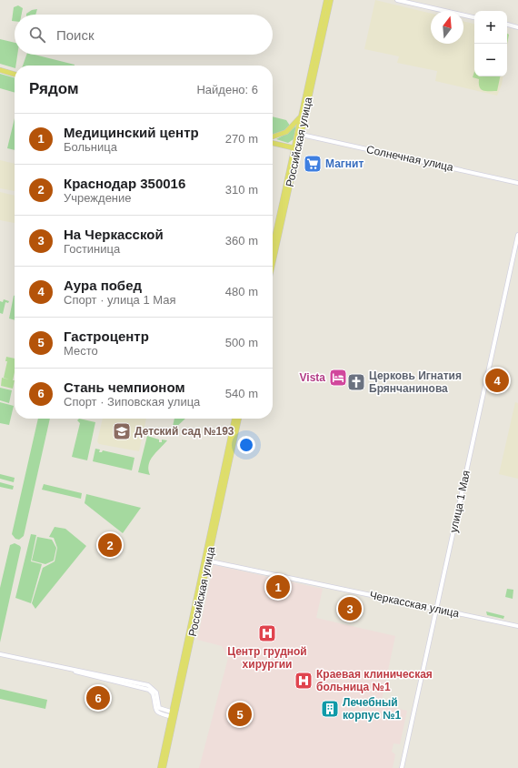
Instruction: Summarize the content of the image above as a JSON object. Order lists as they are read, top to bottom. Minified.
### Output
{"streets":{"main road":["Российская улица"],"street":["Солнечная улица","улица 1 Мая","Черкасская улица"]},"crossings":[["Российская улица","Солнечная улица"],["Российская улица","Черкасская улица"],["улица 1 Мая","Черкасская улица"]],"places":{"supermarket":["Магнит"],"hotel":["Vista"],"church":["Церковь Игнатия Брянчанинова"],"school or university":["Детский сад №193"],"hospital":["Центр грудной хирургии","Краевая клиническая больница №1"],"building":["Лечебный корпус №1"]},"north":"top","page":{"map_buttons":["+","−"],"search":"Поиск","heading":["Рядом","Найдено: 6"],"list":[{"mark":"1","name":"Медицинский центр","note":"Больница","value":"270 m"},{"mark":"2","name":"Краснодар 350016","note":"Учреждение","value":"310 m"},{"mark":"3","name":"На Черкасской","note":"Гостиница","value":"360 m"},{"mark":"4","name":"Аура побед","note":"Спорт · улица 1 Мая","value":"480 m"},{"mark":"5","name":"Гастроцентр","note":"Место","value":"500 m"},{"mark":"6","name":"Стань чемпионом","note":"Спорт · Зиповская улица","value":"540 m"}],"pins":["4","2","1","3","6","5"]}}
